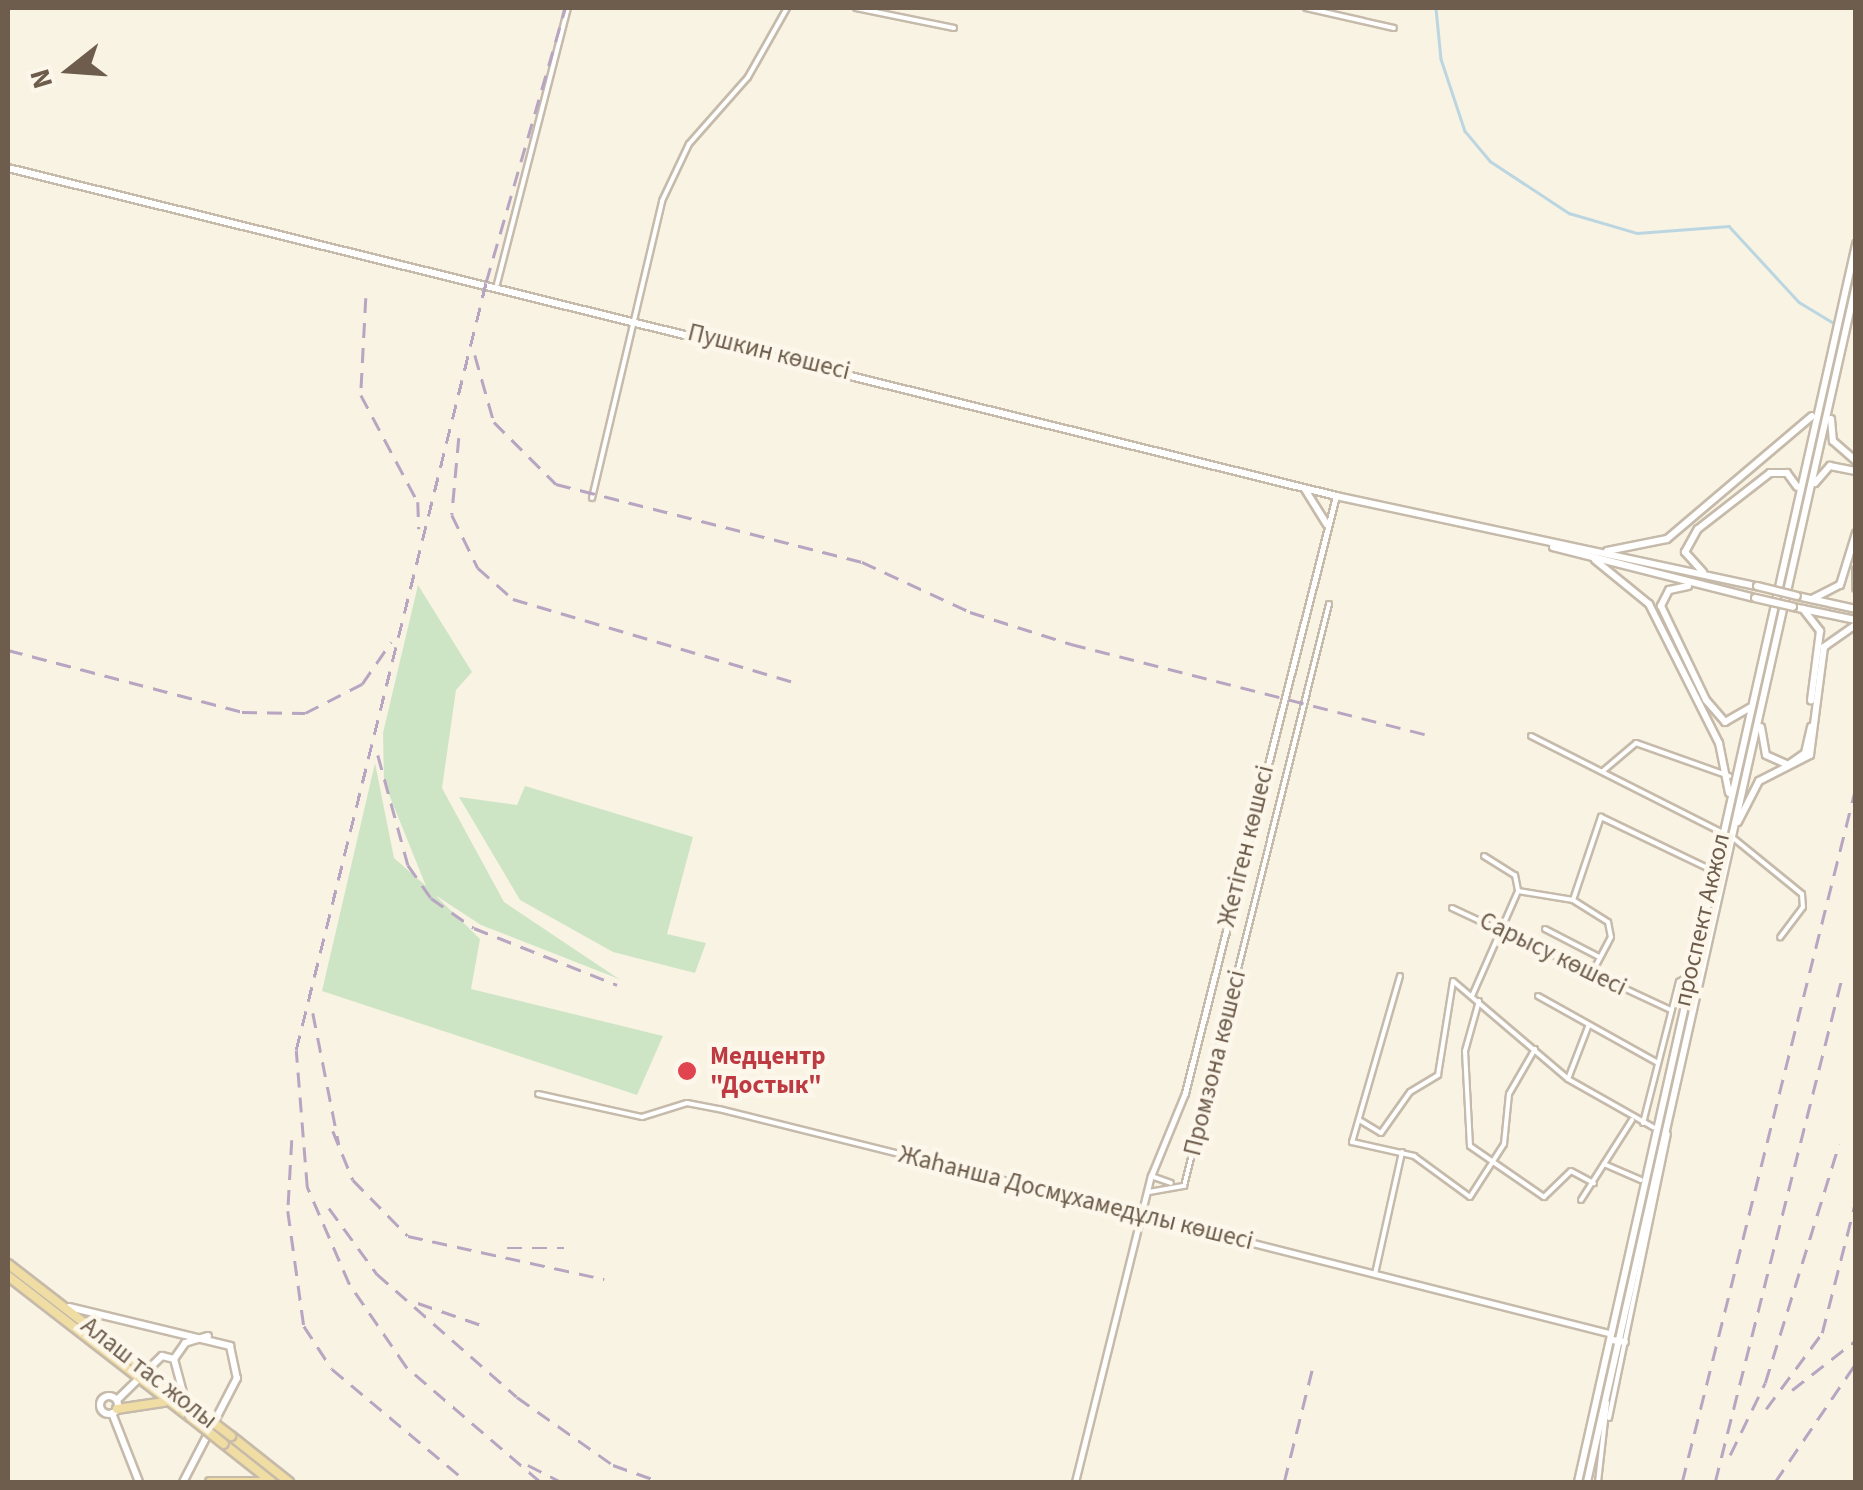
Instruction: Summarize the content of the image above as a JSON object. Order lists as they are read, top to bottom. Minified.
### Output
{"streets":{"main road":["Пушкин көшесі","проспект Акжол","Алаш тас жолы"],"street":["Жетіген көшесі","Сарысу көшесі","Промзона көшесі","Жаһанша Досмұхамедұлы көшесі"]},"crossings":[["Пушкин көшесі","Жетіген көшесі"],["Жетіген көшесі","Жаһанша Досмұхамедұлы көшесі"],["проспект Акжол","Жаһанша Досмұхамедұлы көшесі"]],"places":["Медцентр \"Достык\""],"north":"left"}
